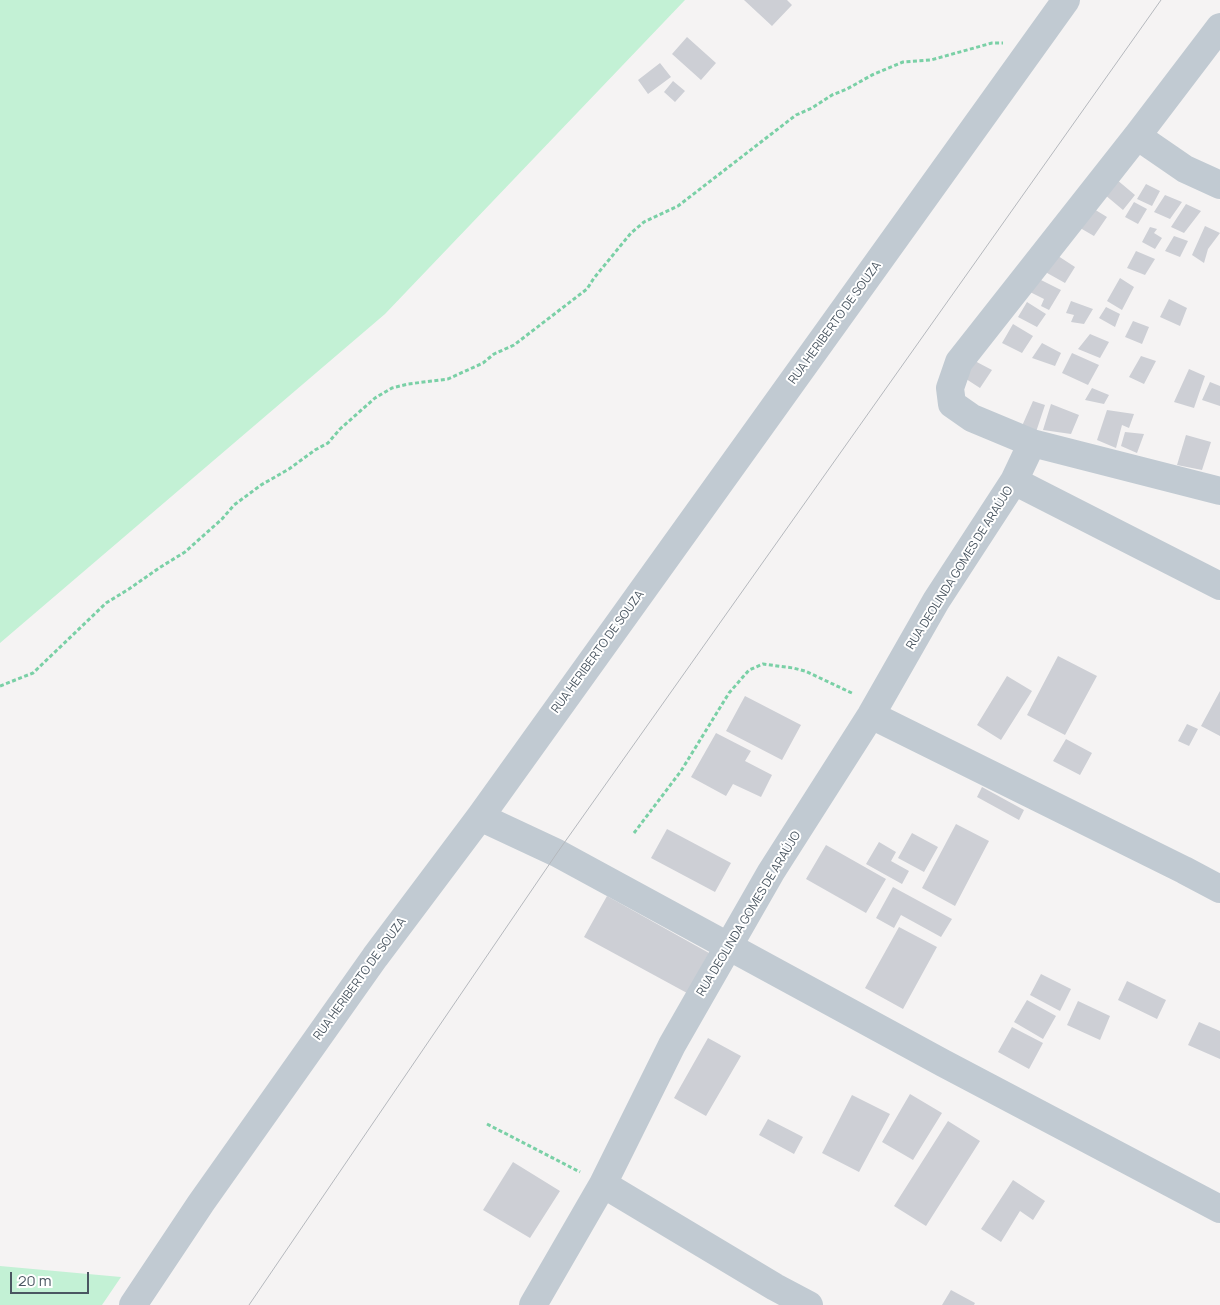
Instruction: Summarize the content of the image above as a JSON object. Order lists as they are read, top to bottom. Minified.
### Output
{"streets":{"street":["RUA HERIBERTO DE SOUZA","RUA DEOLINDA GOMES DE ARAÚJO"]},"scale_bar":"20 m"}
